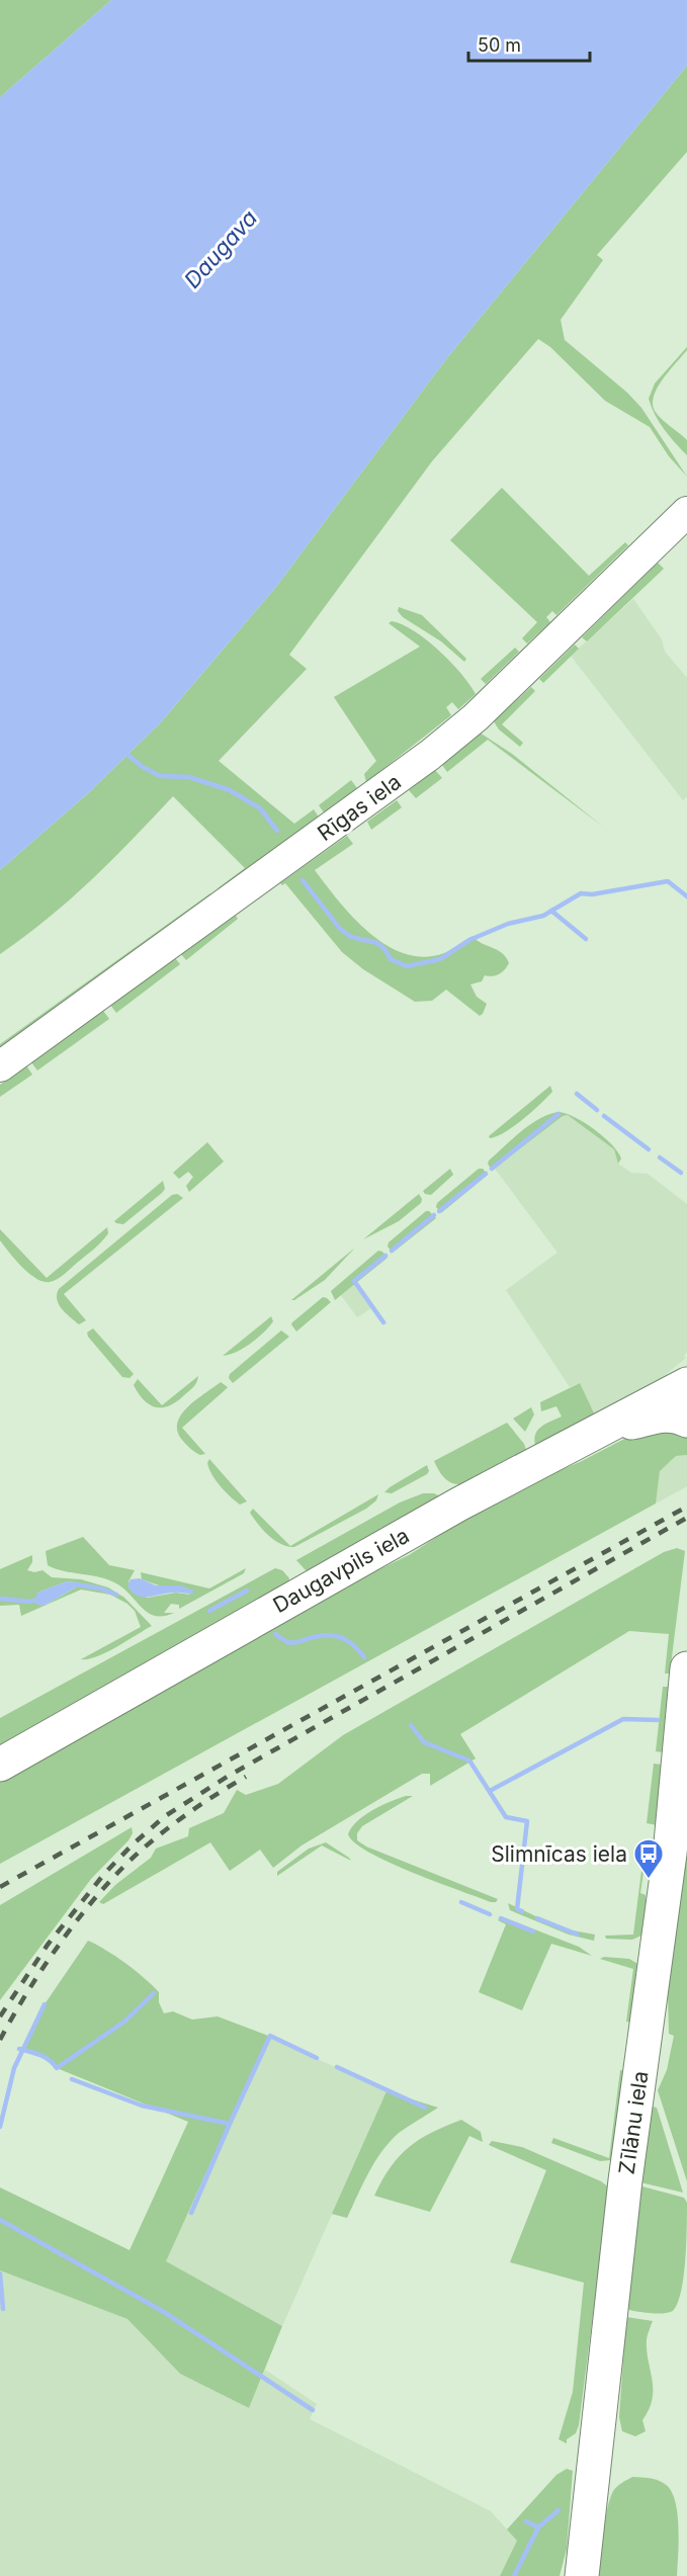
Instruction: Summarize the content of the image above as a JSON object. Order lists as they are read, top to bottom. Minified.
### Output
{"streets":{"highway":["Daugavpils iela","Zīlānu iela"],"main road":["Rīgas iela"]},"water":["Daugava"],"places":{"bus stop":["Slimnīcas iela"]},"scale_bar":"50 m"}
